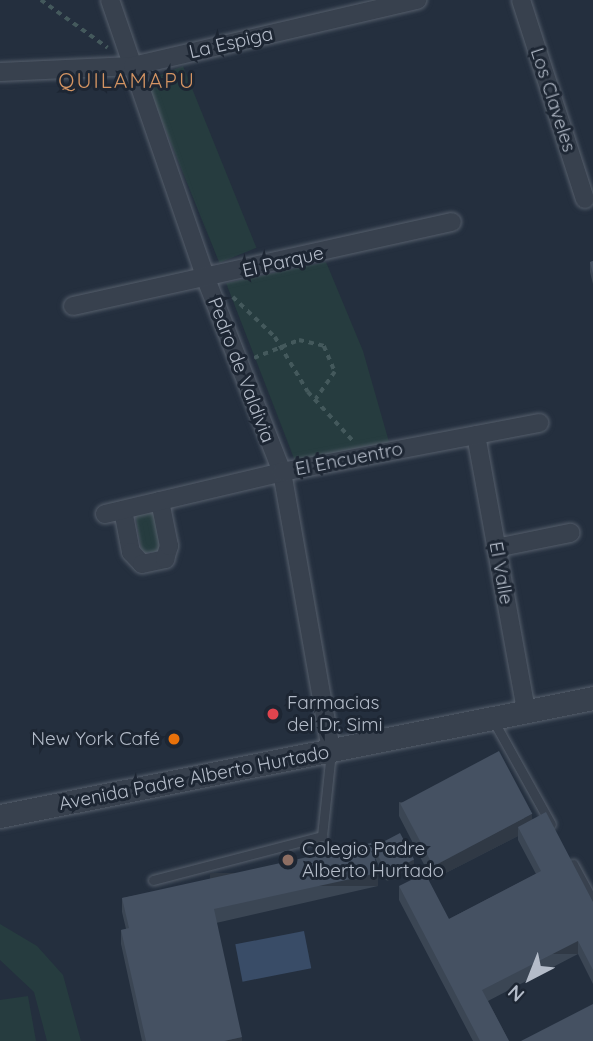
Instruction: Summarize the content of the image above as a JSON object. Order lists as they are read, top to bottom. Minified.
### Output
{"streets":{"street":["La Espiga","Los Claveles","El Parque","Pedro de Valdivia","El Encuentro","El Valle","Avenida Padre Alberto Hurtado"]},"crossings":[["La Espiga","Pedro de Valdivia"],["El Parque","Pedro de Valdivia"],["Pedro de Valdivia","El Encuentro"],["Pedro de Valdivia","Avenida Padre Alberto Hurtado"],["El Encuentro","El Valle"],["El Valle","Avenida Padre Alberto Hurtado"]],"districts":["QUILAMAPU"],"places":["Farmacias del Dr. Simi","New York Café","Colegio Padre Alberto Hurtado"],"north":"bottom left"}
